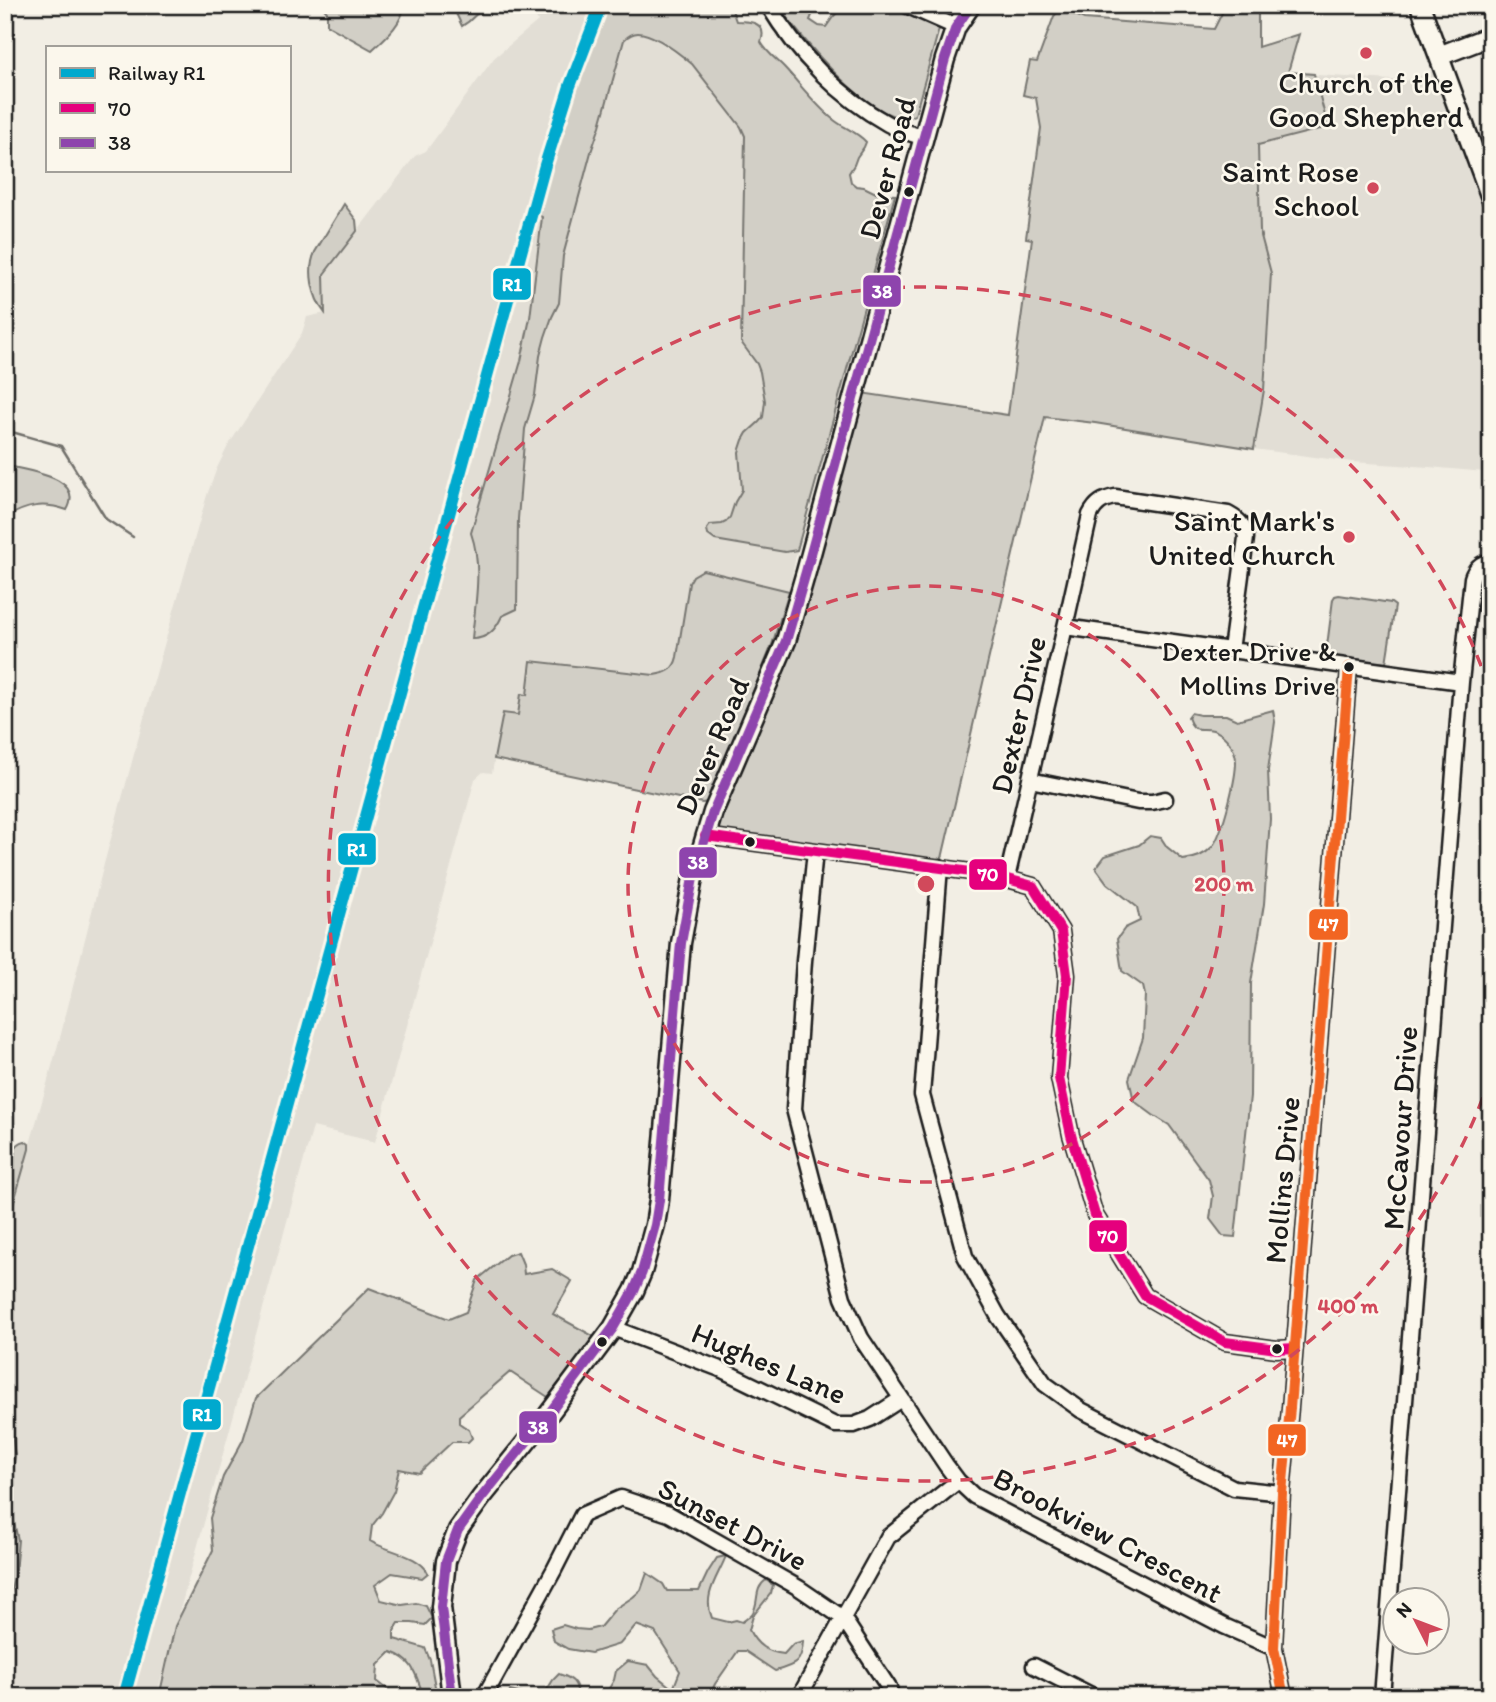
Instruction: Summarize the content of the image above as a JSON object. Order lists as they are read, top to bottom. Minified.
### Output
{"streets":{"main road":["Dever Road"],"street":["Dexter Drive","McCavour Drive","Mollins Drive","Hughes Lane","Sunset Drive","Brookview Crescent"]},"crossings":[["Dever Road","Hughes Lane"],["Dexter Drive","McCavour Drive"],["Dexter Drive","Mollins Drive"],["Mollins Drive","Brookview Crescent"],["Hughes Lane","Brookview Crescent"]],"places":["Church of the Good Shepherd","Saint Rose School","Saint Mark's United Church","Dexter Drive & Mollins Drive"],"lines":["rail line R1","transit line 38","transit line 47","transit line 70"],"legend":["Railway R1","70","38"],"north":"top left","rings":["200 m","400 m"]}
